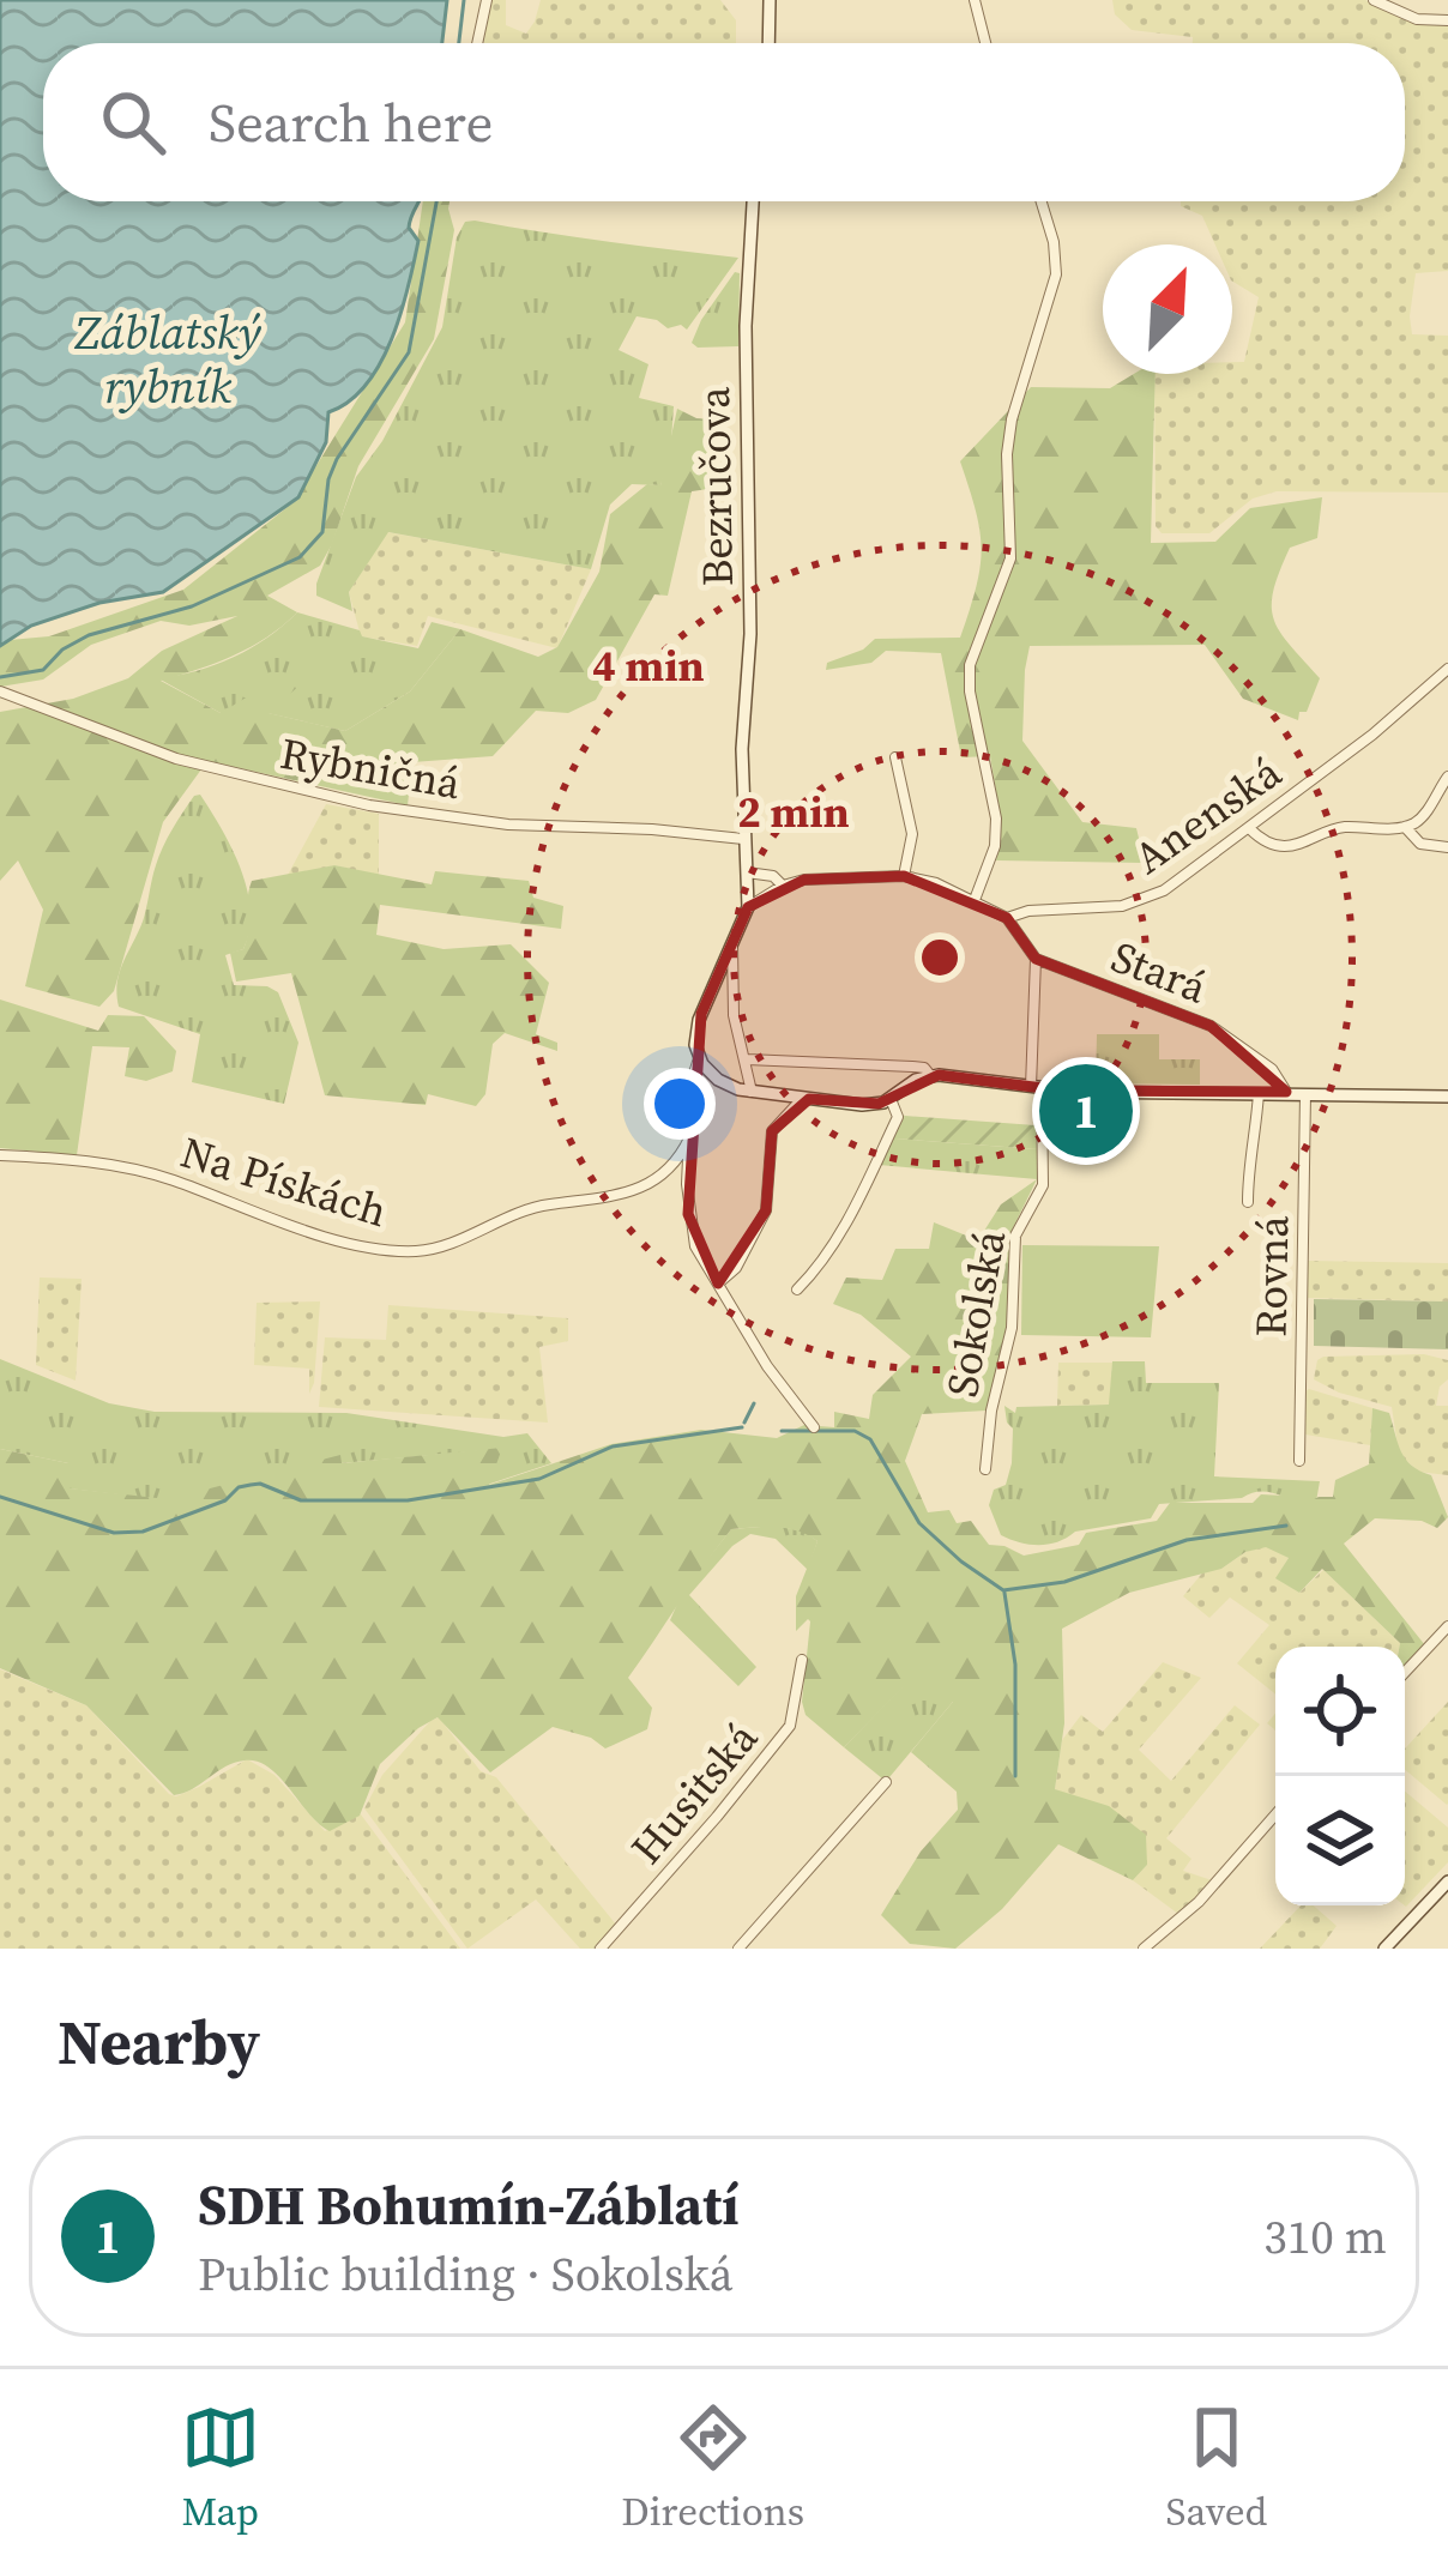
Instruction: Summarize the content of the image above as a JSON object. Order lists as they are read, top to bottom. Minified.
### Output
{"streets":{"main road":["Bezručova"],"street":["Rybničná","Anenská","Stará","Na Pískách","Rovná","Sokolská","Husitská"]},"crossings":[["Bezručova","Rybničná"],["Stará","Sokolská"]],"water":["Záblatský rybník"],"north":"top right","page":{"search":"Search here","pins":"1","heading":"Nearby","list":[{"mark":"1","name":"SDH Bohumín-Záblatí","note":"Public building · Sokolská","value":"310 m"}],"nav":["Map","Directions","Saved"]},"rings":["4 min","2 min"]}
